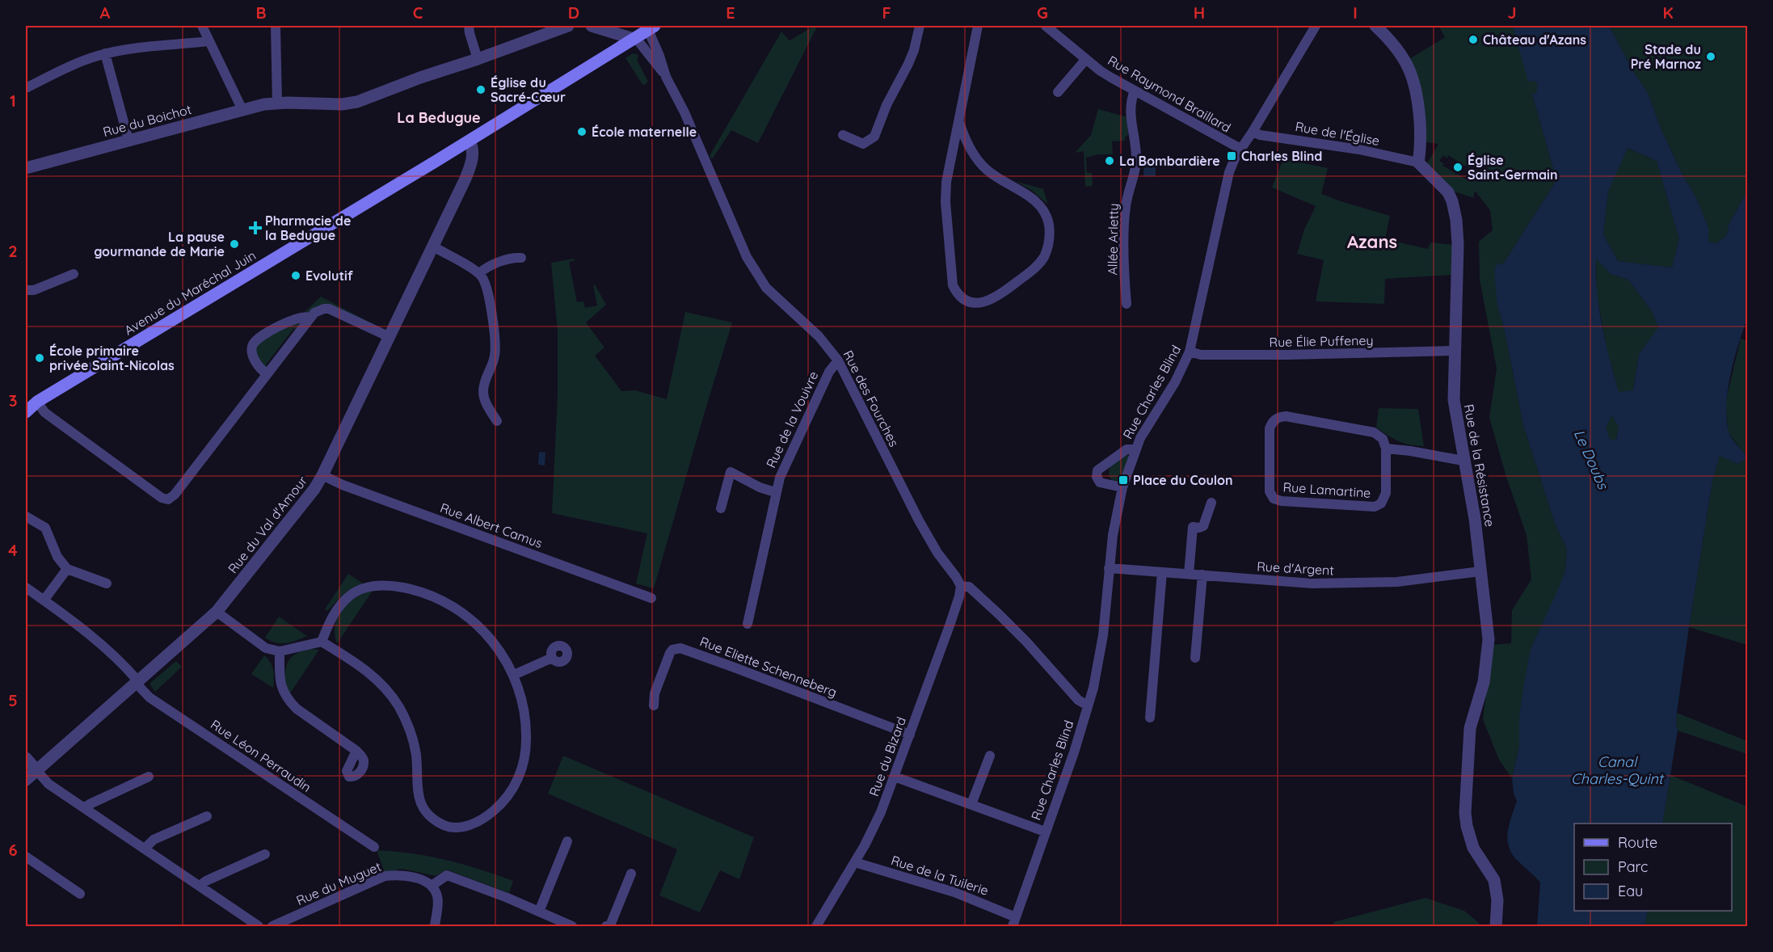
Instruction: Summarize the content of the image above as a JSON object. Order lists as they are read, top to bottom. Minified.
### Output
{"streets":{"main road":["Avenue du Maréchal Juin"],"street":["Rue Raymond Braillard","Rue du Boichot","Rue de l'Église","Allée Arletty","Rue Élie Puffeney","Rue Charles Blind","Rue des Fourches","Rue de la Vouivre","Rue de la Résistance","Rue Lamartine","Rue du Val d'Amour","Rue Albert Camus","Rue d'Argent","Rue Eliette Schenneberg","Rue Léon Perraudin","Rue du Bizard","Rue de la Tuilerie","Rue du Muguet"]},"crossings":[["Rue Raymond Braillard","Allée Arletty"],["Rue Raymond Braillard","Rue Charles Blind"],["Rue de l'Église","Rue Charles Blind"],["Rue de l'Église","Rue de la Résistance"],["Avenue du Maréchal Juin","Rue des Fourches"],["Avenue du Maréchal Juin","Rue du Val d'Amour"],["Rue Élie Puffeney","Rue Charles Blind"],["Rue Élie Puffeney","Rue de la Résistance"],["Rue Charles Blind","Rue des Fourches"],["Rue Charles Blind","Rue d'Argent"],["Rue Charles Blind","Rue de la Tuilerie"],["Rue des Fourches","Rue de la Vouivre"],["Rue des Fourches","Rue du Bizard"],["Rue de la Résistance","Rue d'Argent"],["Rue du Val d'Amour","Rue Albert Camus"],["Rue du Val d'Amour","Rue Léon Perraudin"],["Rue Eliette Schenneberg","Rue du Bizard"],["Rue du Bizard","Rue de la Tuilerie"]],"districts":["La Bedugue","Azans"],"water":["Le Doubs","Canal Charles-Quint"],"places":{"other":["Château d'Azans","Stade du Pré Marnoz","Église du Sacré-Cœur","École maternelle","La Bombardière","Église Saint-Germain","La pause gourmande de Marie","Evolutif","École primaire privée Saint-Nicolas"],"transit":["Charles Blind","Place du Coulon"],"health":["Pharmacie de la Bedugue"]},"legend":["Route","Parc","Eau"],"grid":{"columns":["A","B","C","D","E","F","G","H","I","J","K"],"rows":["1","2","3","4","5","6"]}}
